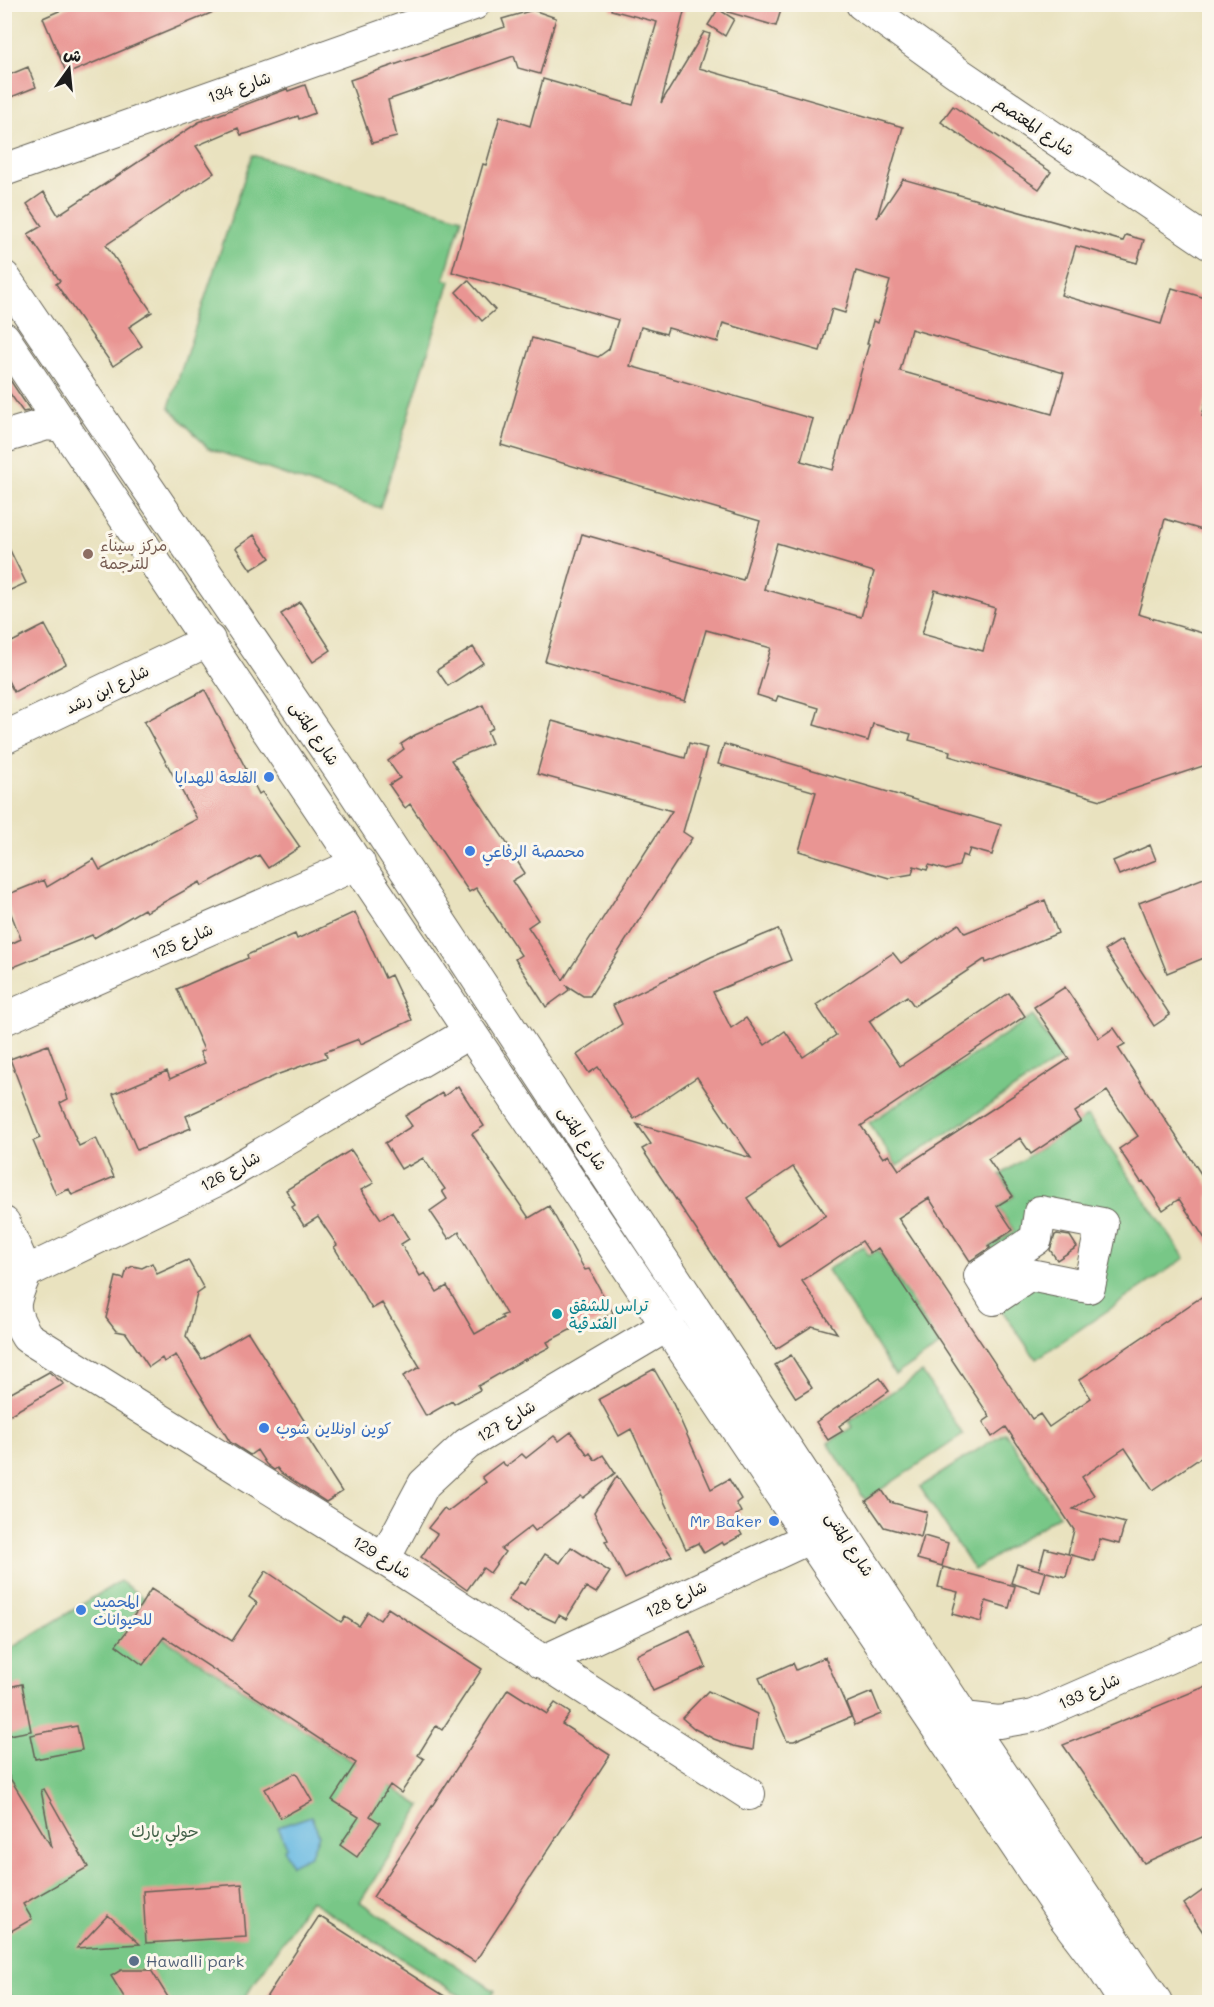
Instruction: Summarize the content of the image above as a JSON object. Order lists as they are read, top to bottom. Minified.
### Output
{"streets":{"street":["شارع 134","شارع المعتصم","شارع ابن رشد","شارع المثنى","شارع 125","شارع 126","شارع 127","شارع 129","شارع 128","شارع 133"]},"crossings":[["شارع ابن رشد","شارع المثنى"],["شارع المثنى","شارع 125"],["شارع المثنى","شارع 126"],["شارع المثنى","شارع 127"],["شارع المثنى","شارع 128"],["شارع المثنى","شارع 133"],["شارع 126","شارع 129"],["شارع 127","شارع 129"],["شارع 129","شارع 128"]],"parks":["حولي بارك"],"places":["مركز سيناًء للترجمة","القلعة للهدايا","محمصة الرفاعي","تراس للشقق الفندقية","كوين اونلاين شوب","Mr Baker","المحميد للحيوانات","Hawalli park"],"north":"top"}
